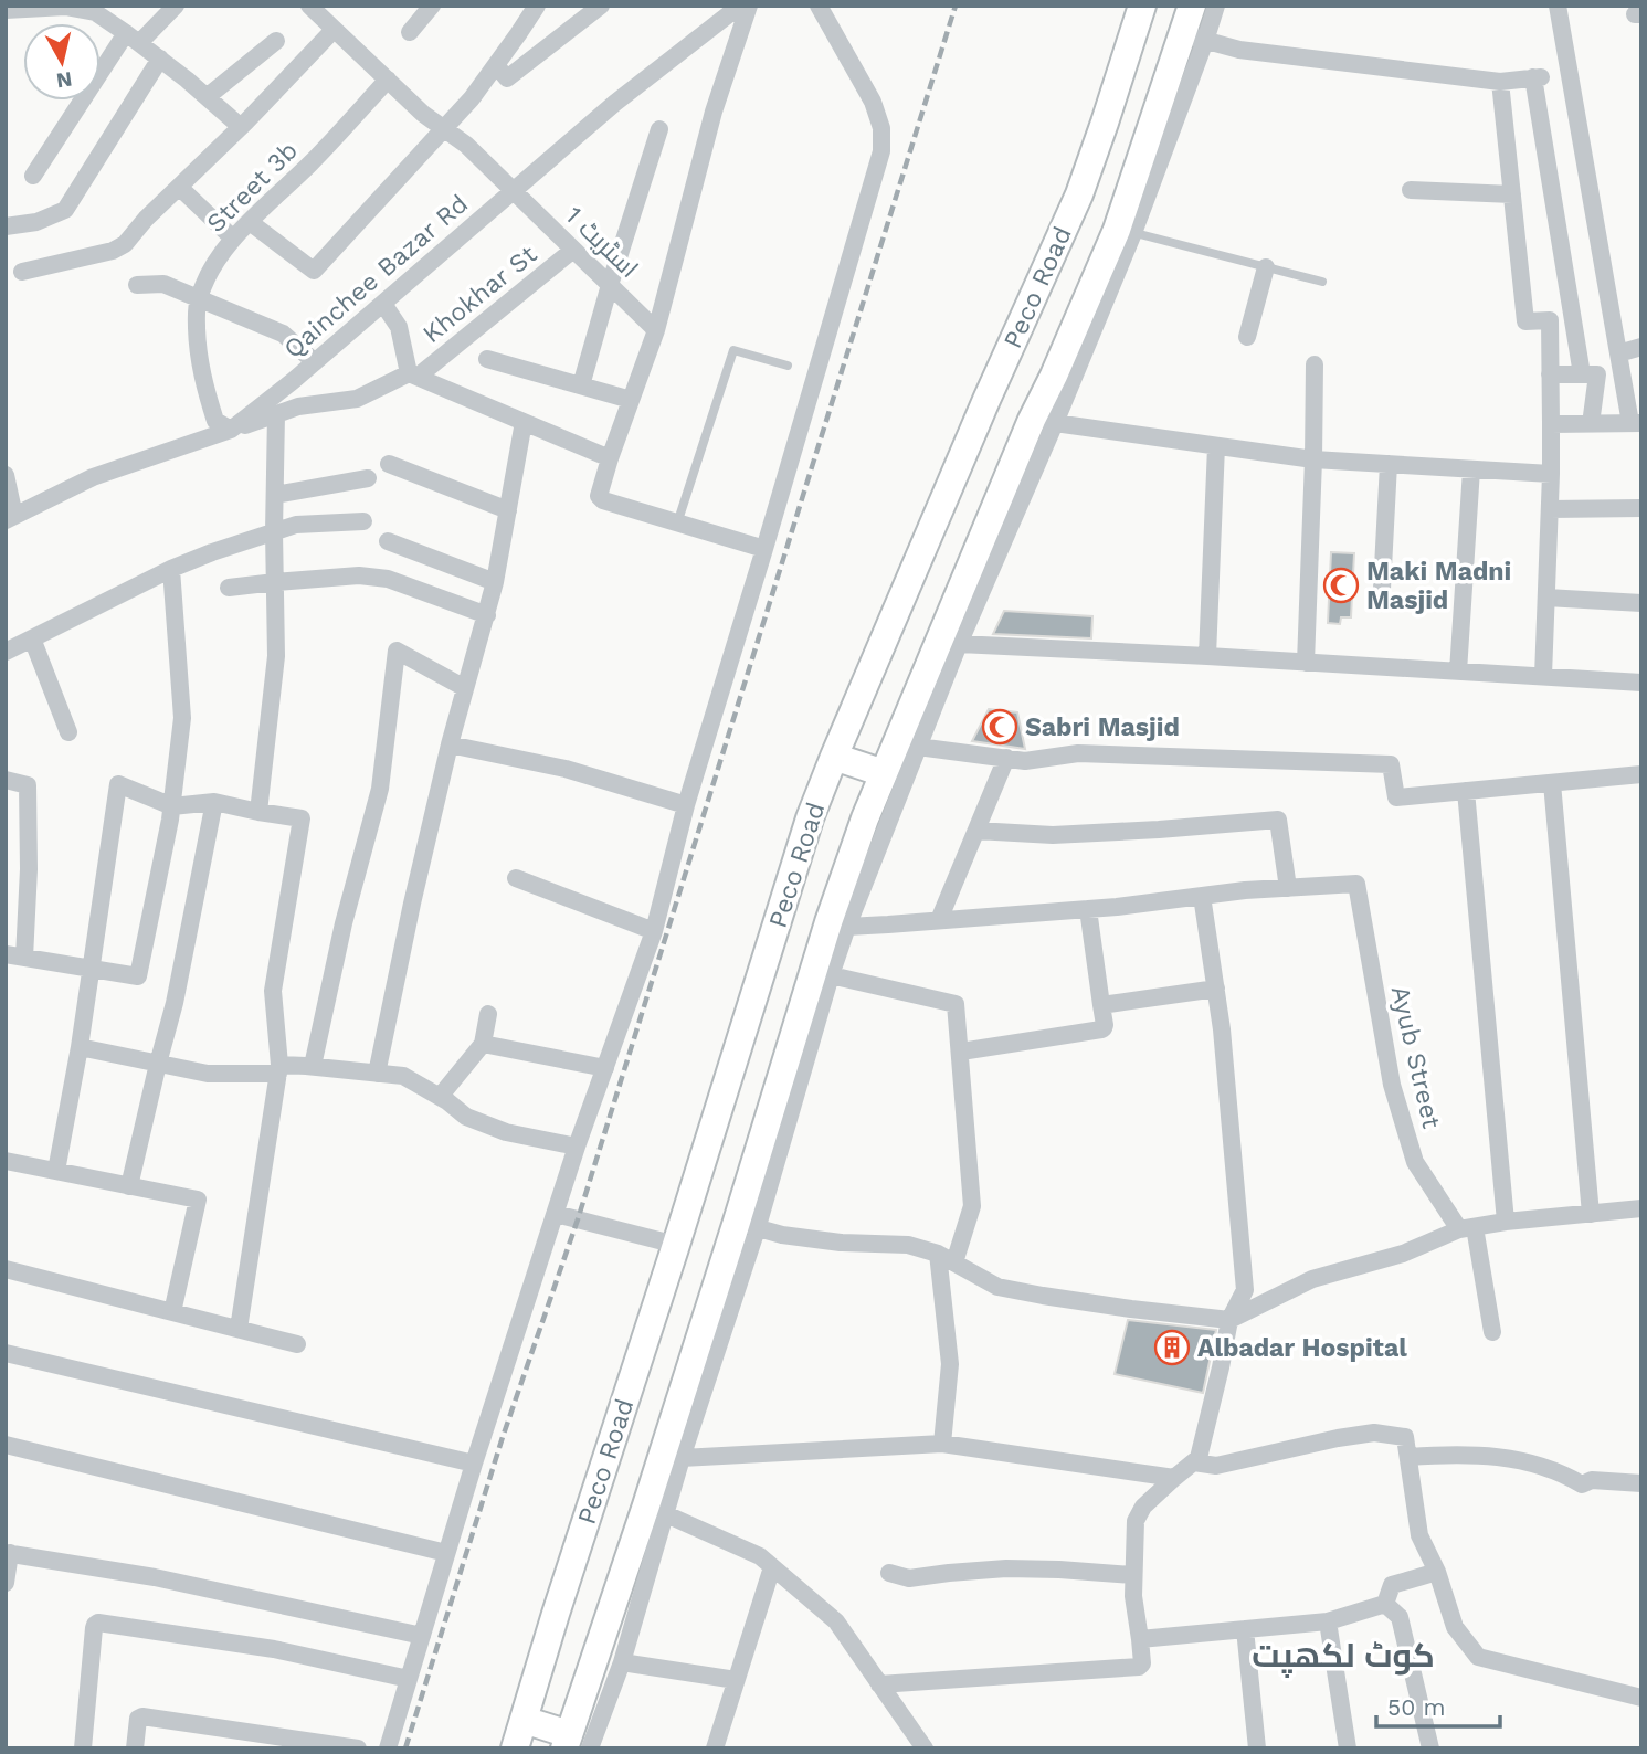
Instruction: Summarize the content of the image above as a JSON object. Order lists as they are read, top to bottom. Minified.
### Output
{"streets":{"main road":["Peco Road"],"street":["Street 3b","اسٹریٹ 1","Qainchee Bazar Rd","Khokhar St","Ayub Street"]},"crossings":[["Street 3b","اسٹریٹ 1"],["Street 3b","Qainchee Bazar Rd"],["Street 3b","Khokhar St"],["اسٹریٹ 1","Qainchee Bazar Rd"],["اسٹریٹ 1","Khokhar St"],["Qainchee Bazar Rd","Khokhar St"]],"districts":["کوٹ لکھپت"],"places":{"mosque":["Maki Madni Masjid","Sabri Masjid"],"building":["Albadar Hospital"]},"scale_bar":"50 m","north":"bottom"}
